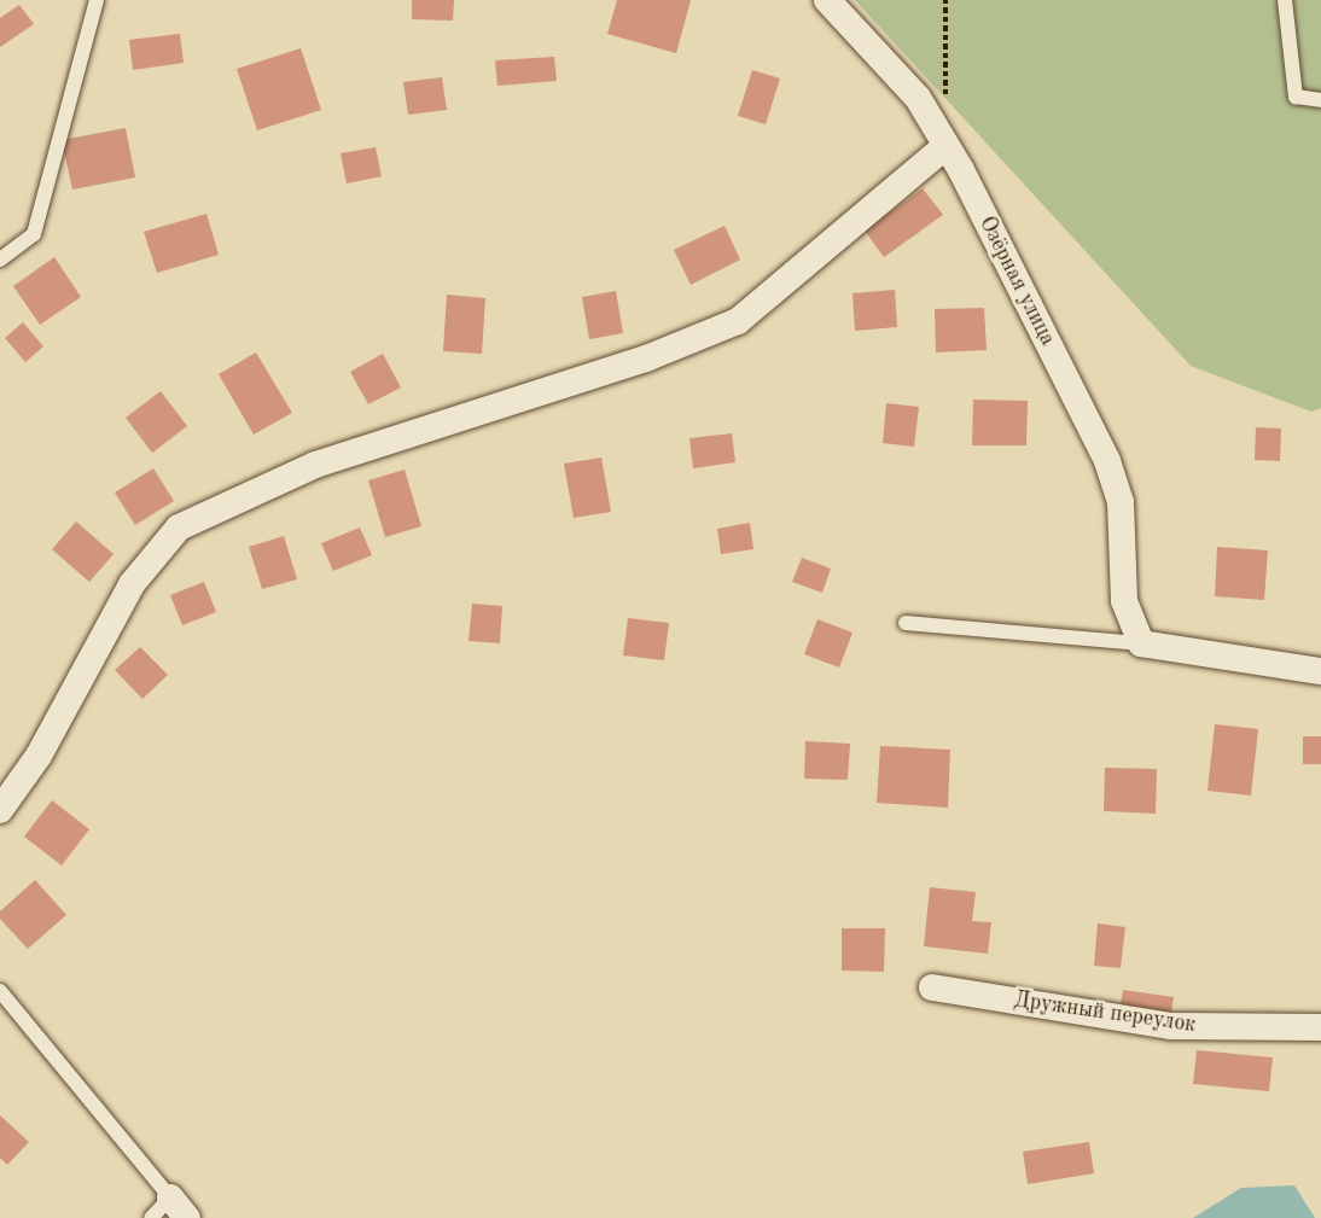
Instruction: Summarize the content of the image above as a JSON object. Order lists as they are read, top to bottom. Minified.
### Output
{"streets":{"street":["Озёрная улица","Дружный переулок"]}}
